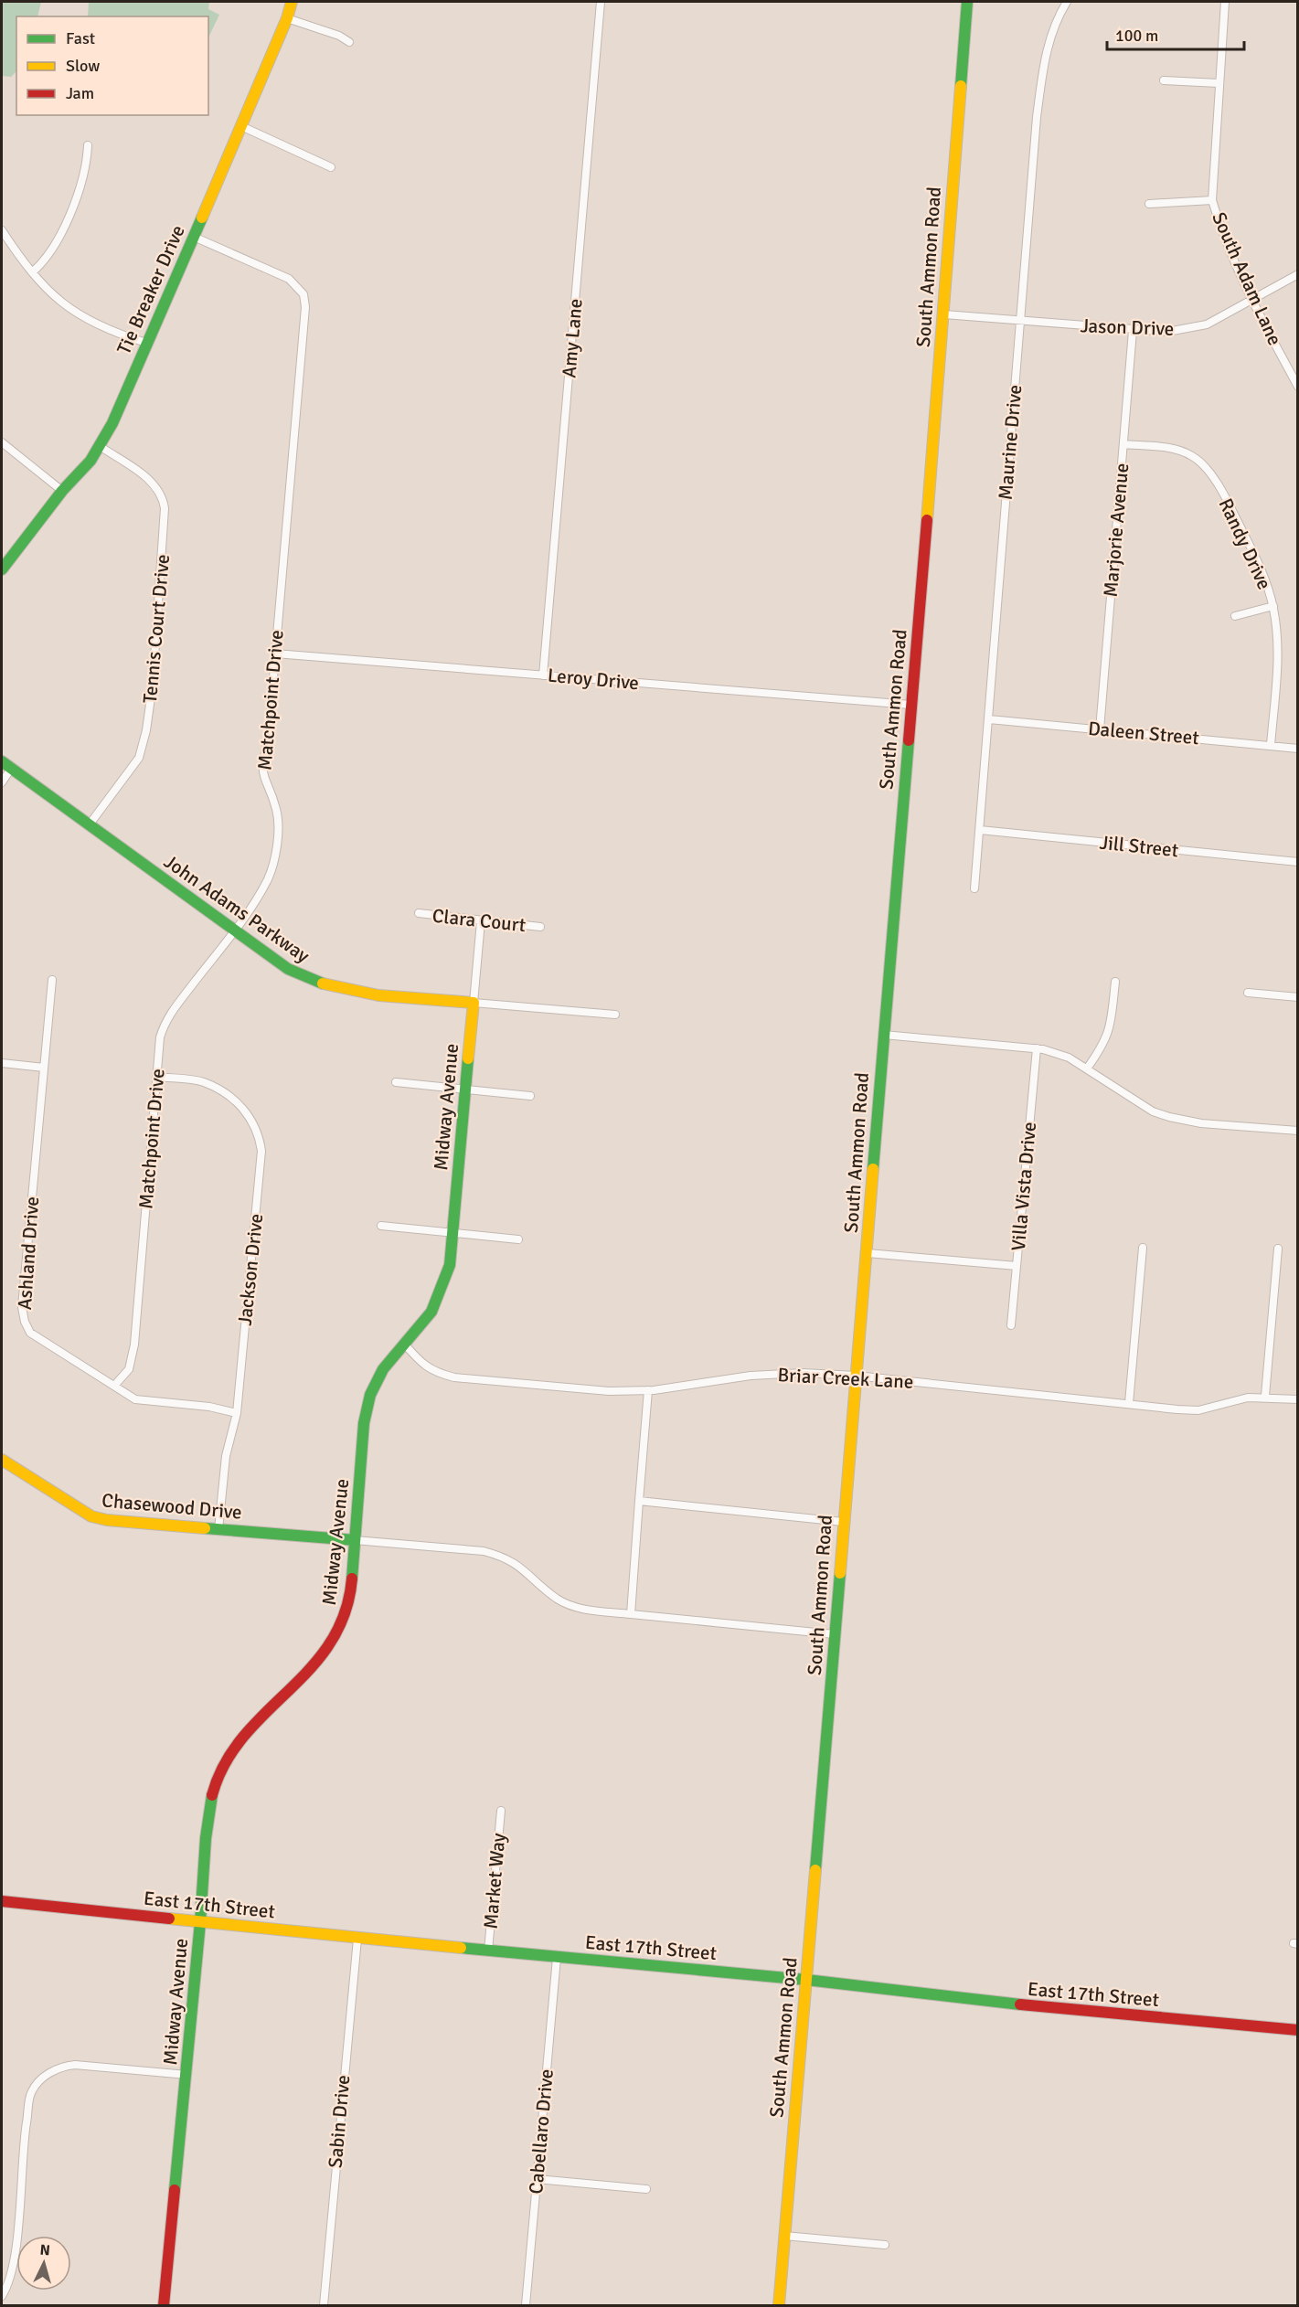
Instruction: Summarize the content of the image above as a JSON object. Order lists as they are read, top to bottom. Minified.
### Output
{"streets":{"main road":["South Ammon Road","Tie Breaker Drive","John Adams Parkway","Midway Avenue","Chasewood Drive","East 17th Street"],"street":["South Adam Lane","Jason Drive","Amy Lane","Maurine Drive","Marjorie Avenue","Randy Drive","Tennis Court Drive","Leroy Drive","Matchpoint Drive","Daleen Street","Jill Street","Clara Court","Villa Vista Drive","Ashland Drive","Jackson Drive","Briar Creek Lane","Market Way","Sabin Drive","Cabellaro Drive"]},"crossings":[["South Ammon Road","Jason Drive"],["South Ammon Road","Leroy Drive"],["South Ammon Road","Briar Creek Lane"],["South Ammon Road","East 17th Street"],["South Adam Lane","Jason Drive"],["Tie Breaker Drive","Tennis Court Drive"],["Tie Breaker Drive","Matchpoint Drive"],["Jason Drive","Maurine Drive"],["Jason Drive","Marjorie Avenue"],["Amy Lane","Leroy Drive"],["Maurine Drive","Daleen Street"],["Maurine Drive","Jill Street"],["Marjorie Avenue","Randy Drive"],["Marjorie Avenue","Daleen Street"],["Randy Drive","Daleen Street"],["Tennis Court Drive","John Adams Parkway"],["Leroy Drive","Matchpoint Drive"],["Matchpoint Drive","John Adams Parkway"],["Matchpoint Drive","Ashland Drive"],["Matchpoint Drive","Jackson Drive"],["John Adams Parkway","Midway Avenue"],["Clara Court","Midway Avenue"],["Midway Avenue","Briar Creek Lane"],["Midway Avenue","Chasewood Drive"],["Midway Avenue","East 17th Street"],["Ashland Drive","Jackson Drive"],["Jackson Drive","Chasewood Drive"],["Market Way","East 17th Street"],["East 17th Street","Sabin Drive"],["East 17th Street","Cabellaro Drive"]],"legend":["Fast","Slow","Jam"],"scale_bar":"100 m","north":"top"}
